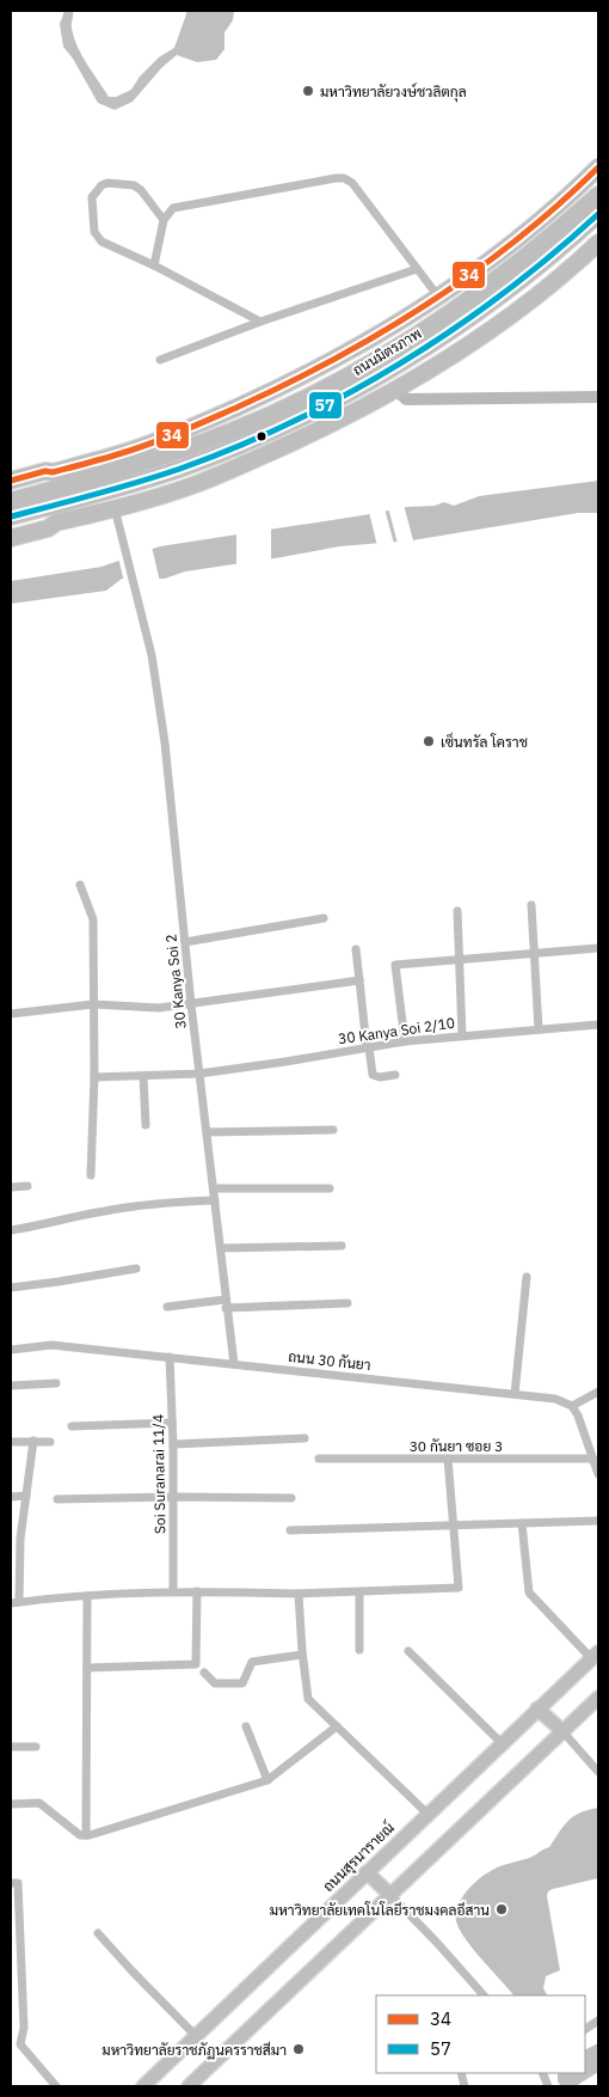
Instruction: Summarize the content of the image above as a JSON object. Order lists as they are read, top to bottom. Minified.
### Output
{"streets":{"highway":["ถนนมิตรภาพ"],"main road":["ถนนสุรนารายณ์"],"street":["30 Kanya Soi 2","30 Kanya Soi 2/10","ถนน 30 กันยา","30 กันยา ซอย 3","Soi Suranarai 11/4"]},"crossings":[["30 Kanya Soi 2","30 Kanya Soi 2/10"],["30 Kanya Soi 2","ถนน 30 กันยา"],["ถนน 30 กันยา","Soi Suranarai 11/4"]],"places":["มหาวิทยาลัยวงษ์ชวลิตกุล","เซ็นทรัล โคราช","มหาวิทยาลัยเทคโนโลยีราชมงคลอีสาน","มหาวิทยาลัยราชภัฏนครราชสีมา"],"lines":["transit line 34","transit line 57"],"legend":["34","57"]}
